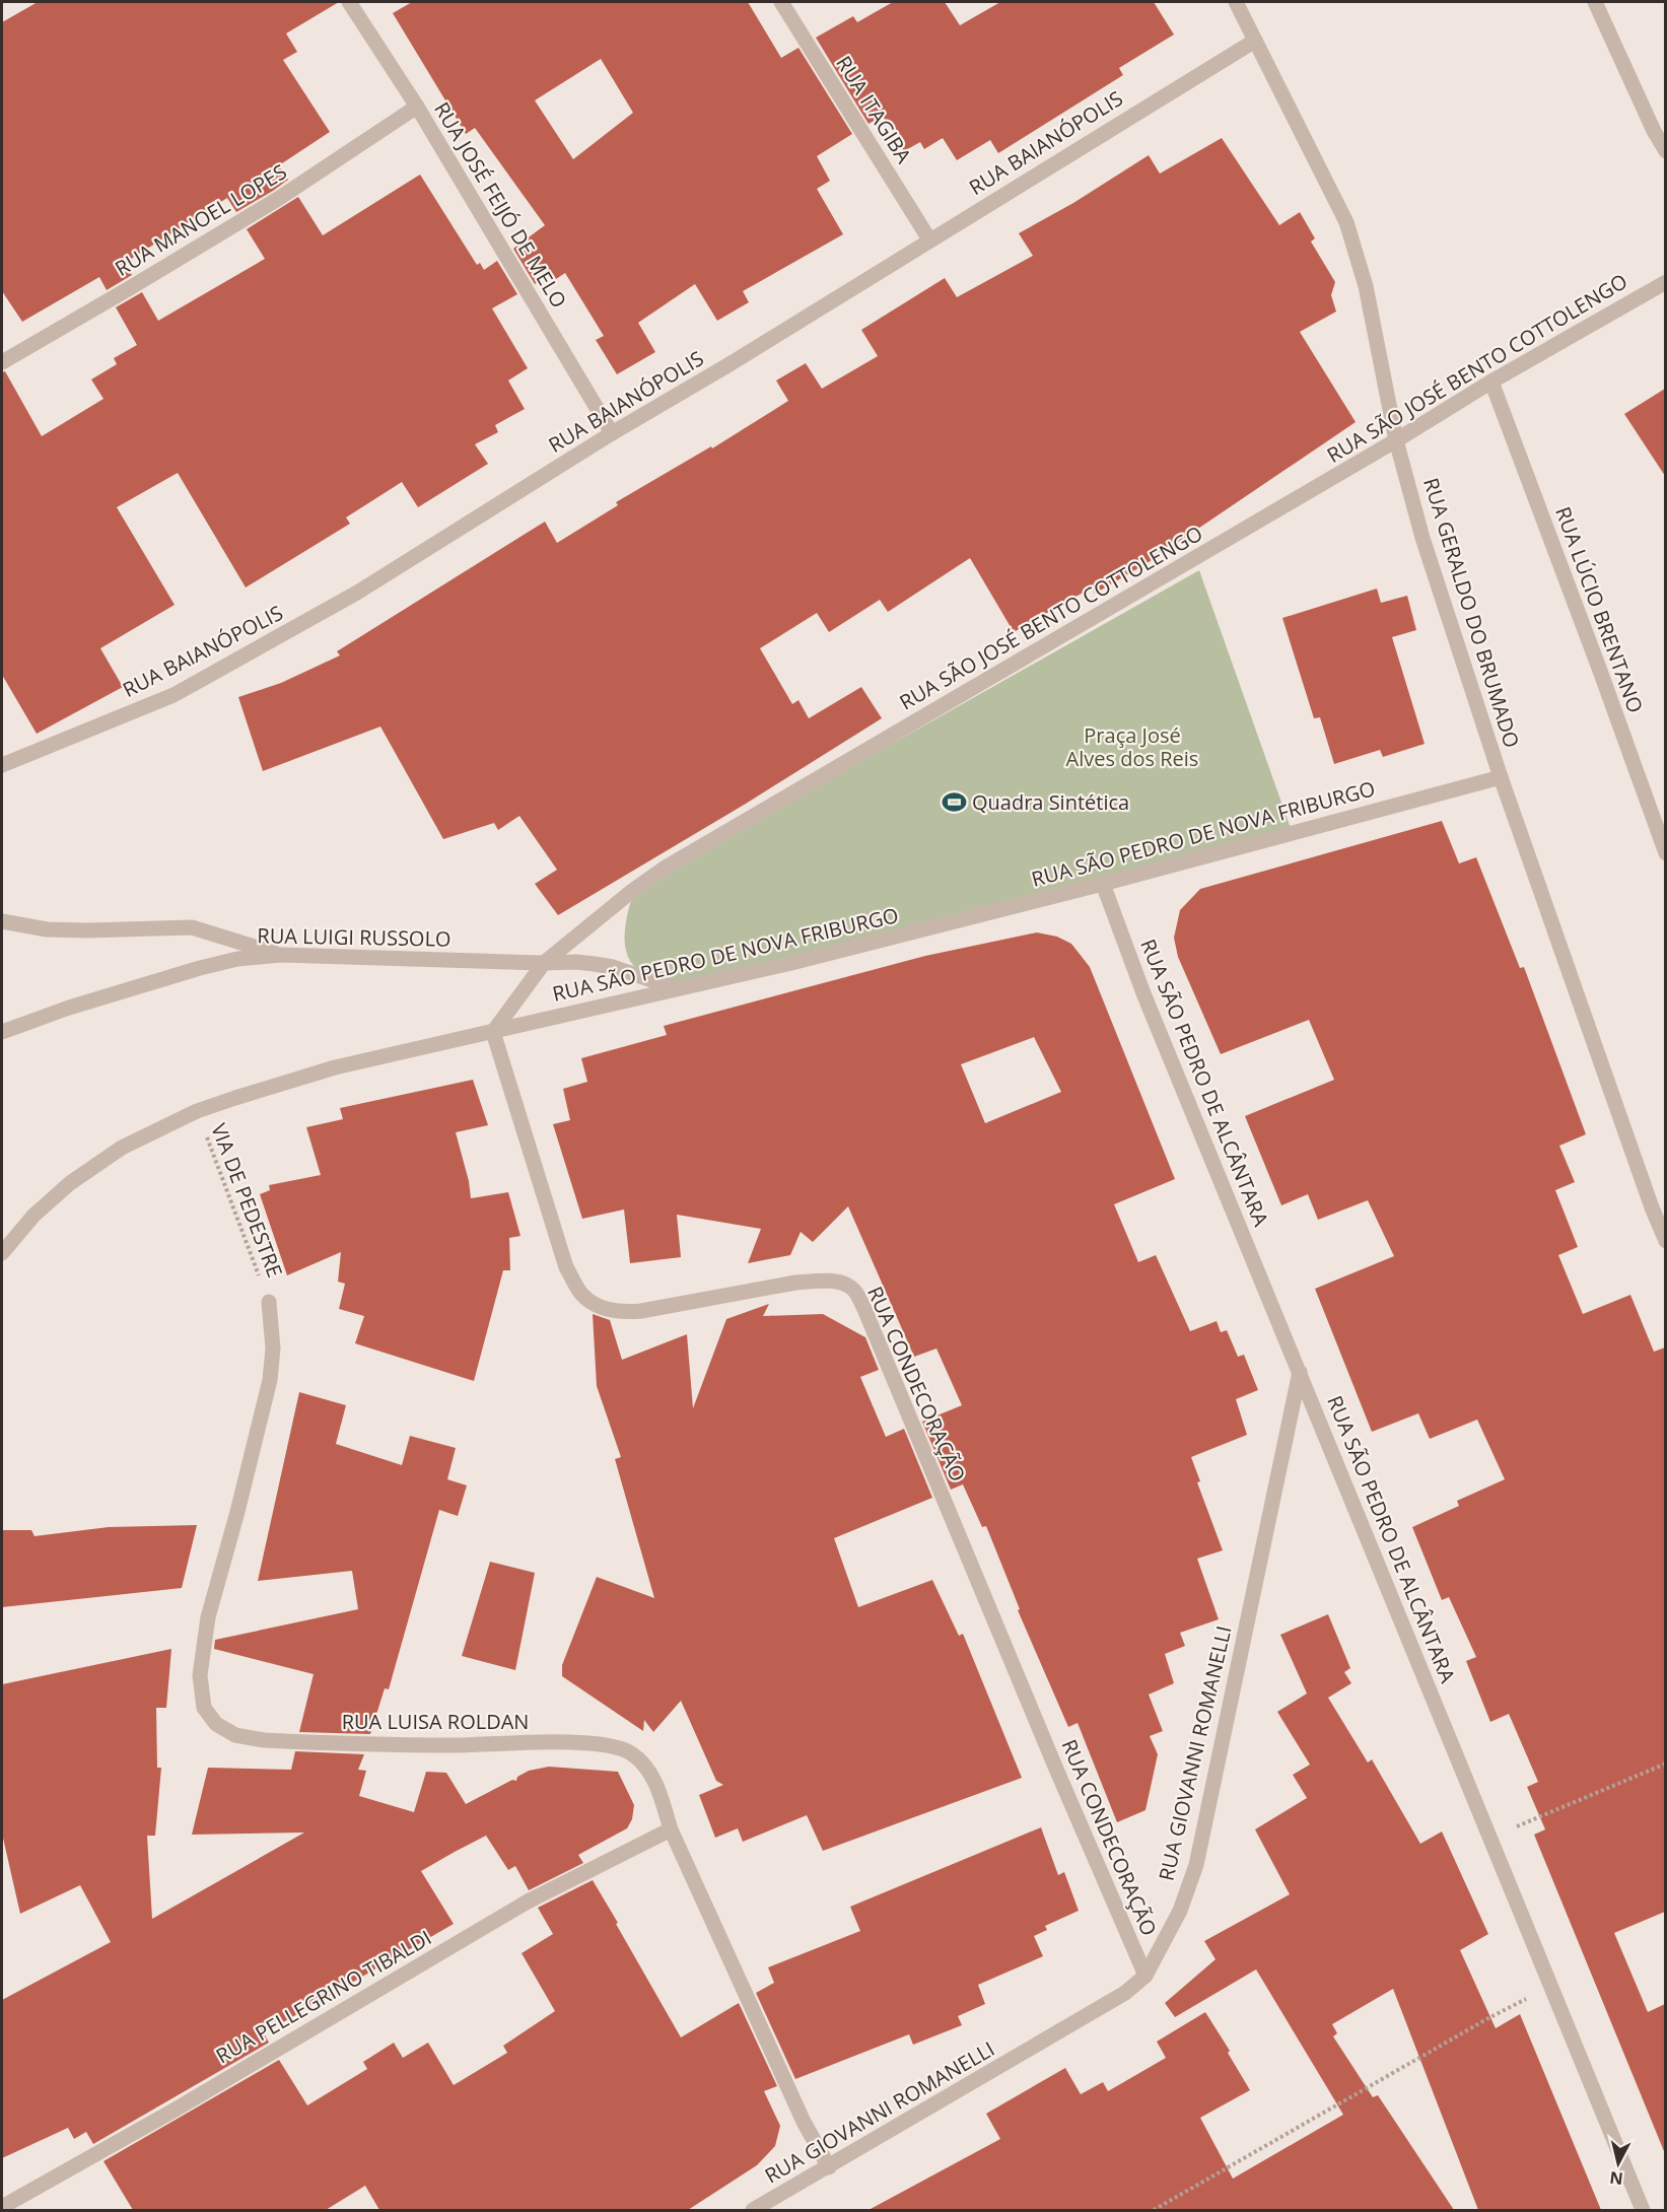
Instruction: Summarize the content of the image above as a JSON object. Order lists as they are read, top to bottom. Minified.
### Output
{"streets":{"street":["RUA ITAGIBA","RUA BAIANÓPOLIS","RUA JOSÉ FEIJÓ DE MELO","RUA MANOEL LOPES","RUA SÃO JOSÉ BENTO COTTOLENGO","RUA LÚCIO BRENTANO","RUA GERALDO DO BRUMADO","RUA SÃO PEDRO DE NOVA FRIBURGO","RUA LUIGI RUSSOLO","RUA SÃO PEDRO DE ALCÂNTARA","RUA CONDECORAÇÃO","RUA LUISA ROLDAN","RUA GIOVANNI ROMANELLI","RUA PELLEGRINO TIBALDI"],"path":["VIA DE PEDESTRE"]},"crossings":[["RUA ITAGIBA","RUA BAIANÓPOLIS"],["RUA BAIANÓPOLIS","RUA JOSÉ FEIJÓ DE MELO"],["RUA BAIANÓPOLIS","RUA GERALDO DO BRUMADO"],["RUA JOSÉ FEIJÓ DE MELO","RUA MANOEL LOPES"],["RUA SÃO JOSÉ BENTO COTTOLENGO","RUA LÚCIO BRENTANO"],["RUA SÃO JOSÉ BENTO COTTOLENGO","RUA GERALDO DO BRUMADO"],["RUA SÃO JOSÉ BENTO COTTOLENGO","RUA SÃO PEDRO DE NOVA FRIBURGO"],["RUA SÃO JOSÉ BENTO COTTOLENGO","RUA LUIGI RUSSOLO"],["RUA SÃO JOSÉ BENTO COTTOLENGO","RUA CONDECORAÇÃO"],["RUA GERALDO DO BRUMADO","RUA SÃO PEDRO DE NOVA FRIBURGO"],["RUA SÃO PEDRO DE NOVA FRIBURGO","RUA LUIGI RUSSOLO"],["RUA SÃO PEDRO DE NOVA FRIBURGO","RUA SÃO PEDRO DE ALCÂNTARA"],["RUA SÃO PEDRO DE NOVA FRIBURGO","VIA DE PEDESTRE"],["RUA SÃO PEDRO DE NOVA FRIBURGO","RUA CONDECORAÇÃO"],["RUA SÃO PEDRO DE ALCÂNTARA","RUA GIOVANNI ROMANELLI"],["VIA DE PEDESTRE","RUA LUISA ROLDAN"],["RUA CONDECORAÇÃO","RUA GIOVANNI ROMANELLI"],["RUA LUISA ROLDAN","RUA GIOVANNI ROMANELLI"],["RUA LUISA ROLDAN","RUA PELLEGRINO TIBALDI"]],"parks":["Praça José Alves dos Reis"],"places":{"sports":["Quadra Sintética"]},"north":"bottom"}
